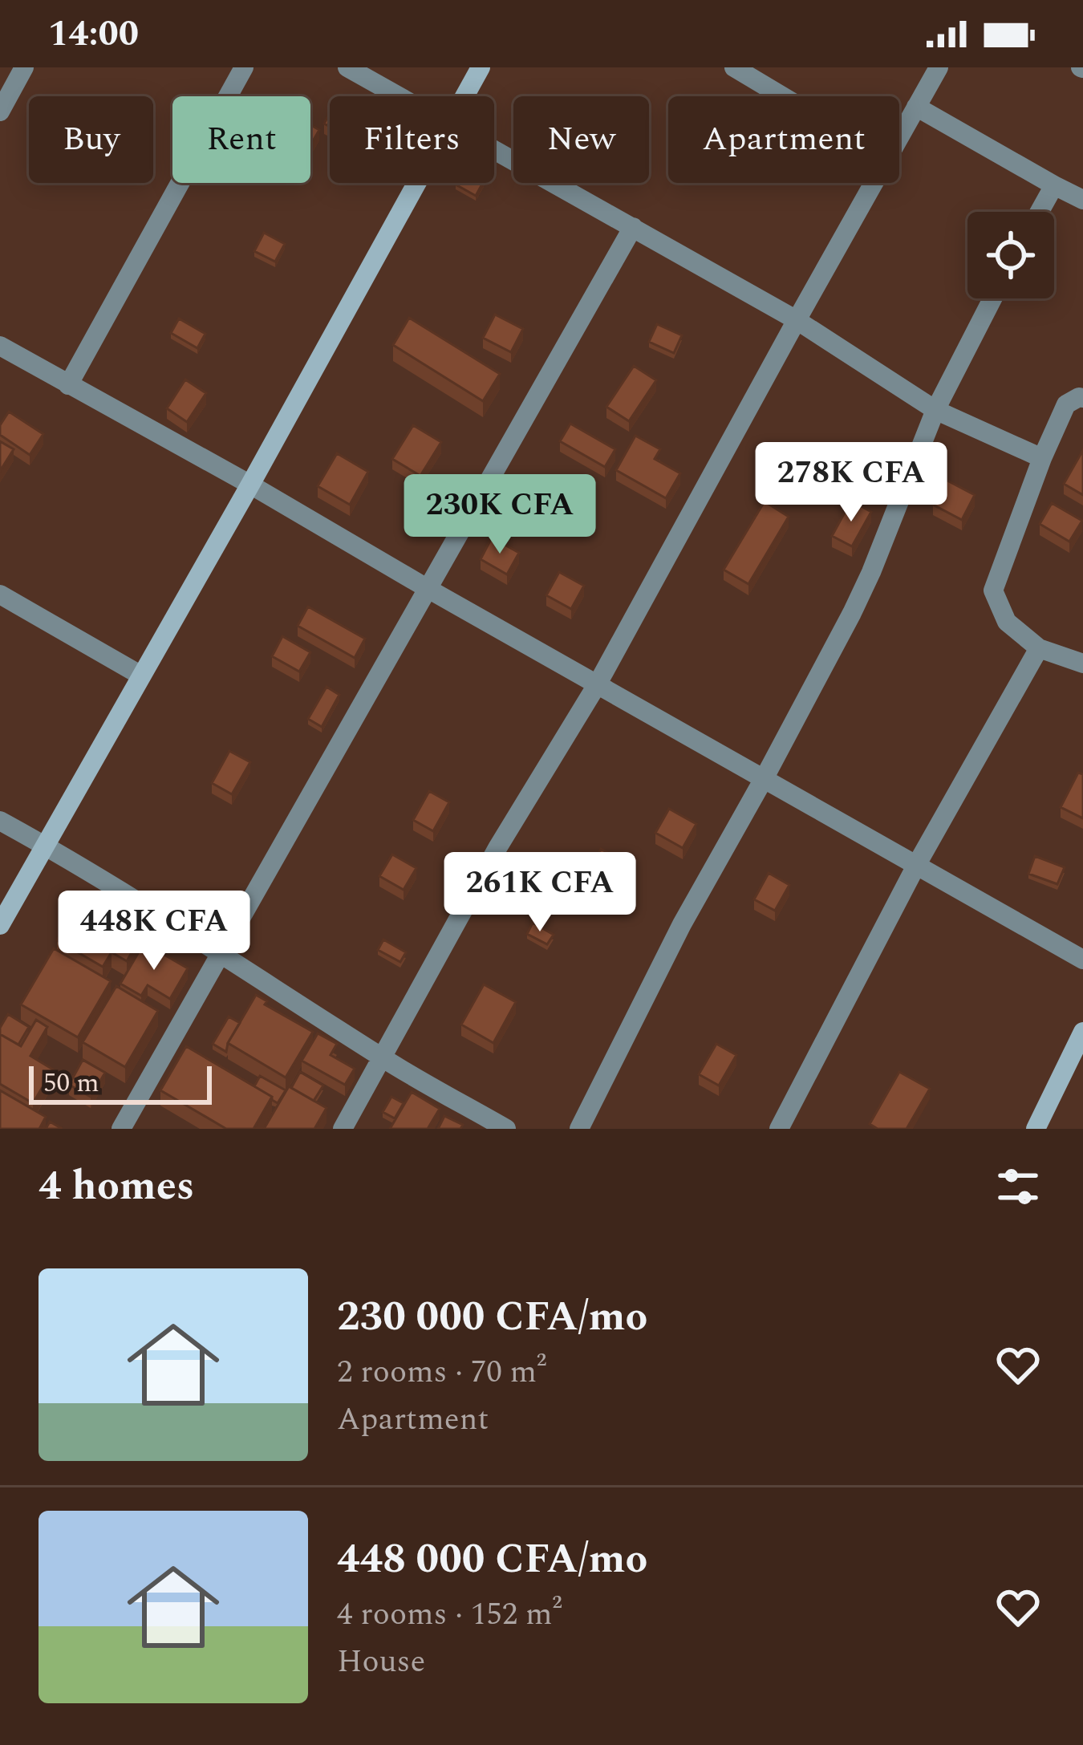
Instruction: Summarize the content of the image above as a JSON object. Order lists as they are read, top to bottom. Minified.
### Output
{"scale_bar":"50 m","page":{"status":"14:00","chip":["Buy","Rent","Filters","New","Apartment"],"price":["278K CFA","230K CFA","261K CFA","448K CFA"],"scale":"50 m","heading":"4 homes","list":[{"name":"230 000 CFA/mo","note":"2 rooms · 70 m² · Apartment"},{"name":"448 000 CFA/mo","note":"4 rooms · 152 m² · House"}]}}
